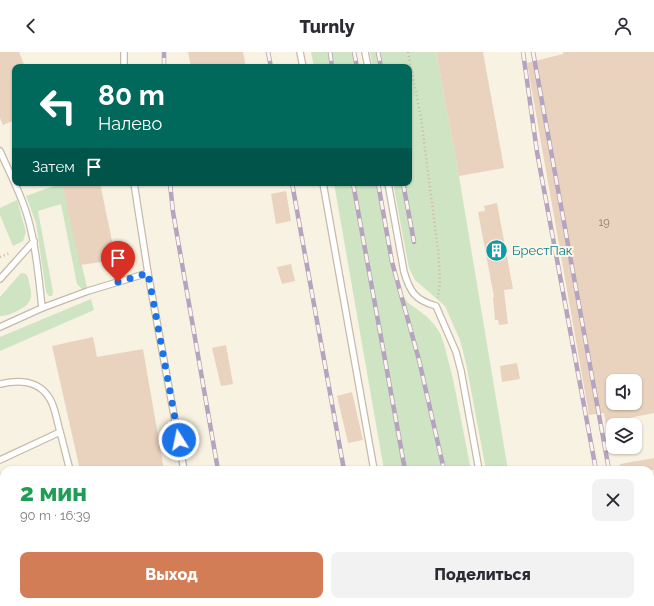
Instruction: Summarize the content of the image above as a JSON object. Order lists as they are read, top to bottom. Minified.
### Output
{"places":{"building":["БрестПак"]},"house_numbers":["19"],"page":{"header":"Turnly","turn":["80 m","Налево"],"then":"Затем","heading":["2 мин","90 m · 16:39"],"buttons":["Выход","Поделиться"]}}
